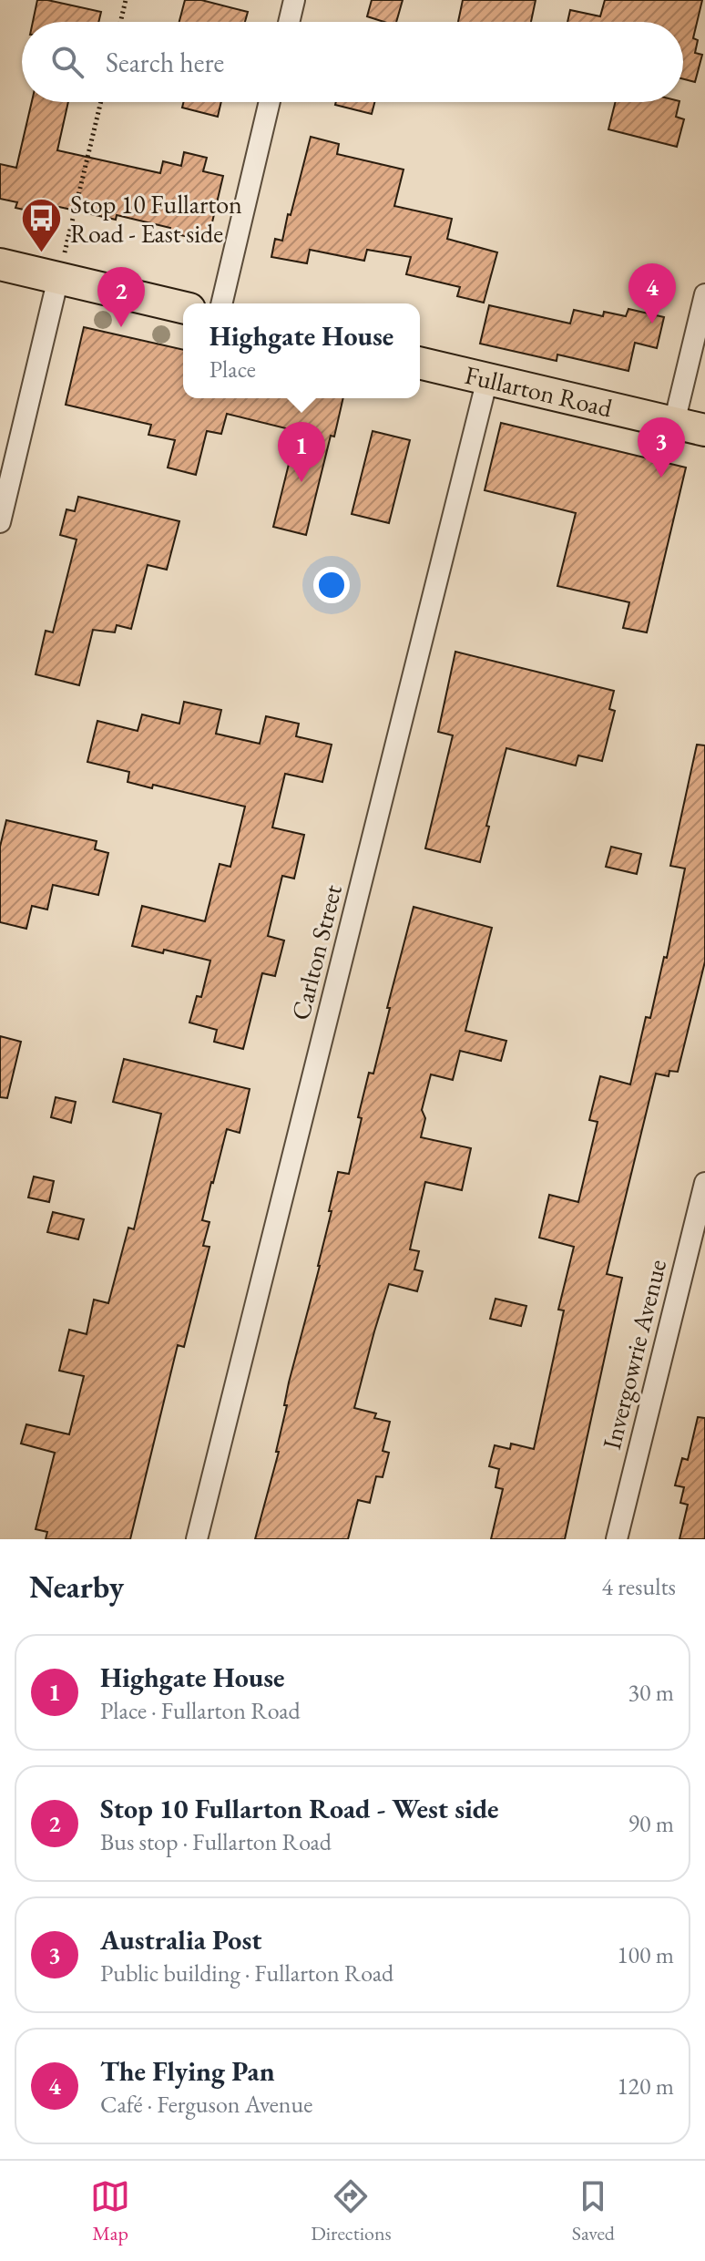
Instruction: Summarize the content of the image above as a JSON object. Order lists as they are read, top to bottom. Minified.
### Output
{"streets":{"main road":["Fullarton Road"],"street":["Carlton Street","Invergowrie Avenue"]},"crossings":[["Fullarton Road","Carlton Street"]],"places":{"bus stop":["Stop 10 Fullarton Road - East side"]},"page":{"search":"Search here","pins":["4","2","3","1"],"popup":["Highgate House","Place"],"heading":["Nearby","4 results"],"list":[{"mark":"1","name":"Highgate House","note":"Place · Fullarton Road","value":"30 m"},{"mark":"2","name":"Stop 10 Fullarton Road - West side","note":"Bus stop · Fullarton Road","value":"90 m"},{"mark":"3","name":"Australia Post","note":"Public building · Fullarton Road","value":"100 m"},{"mark":"4","name":"The Flying Pan","note":"Café · Ferguson Avenue","value":"120 m"}],"nav":["Map","Directions","Saved"]}}
